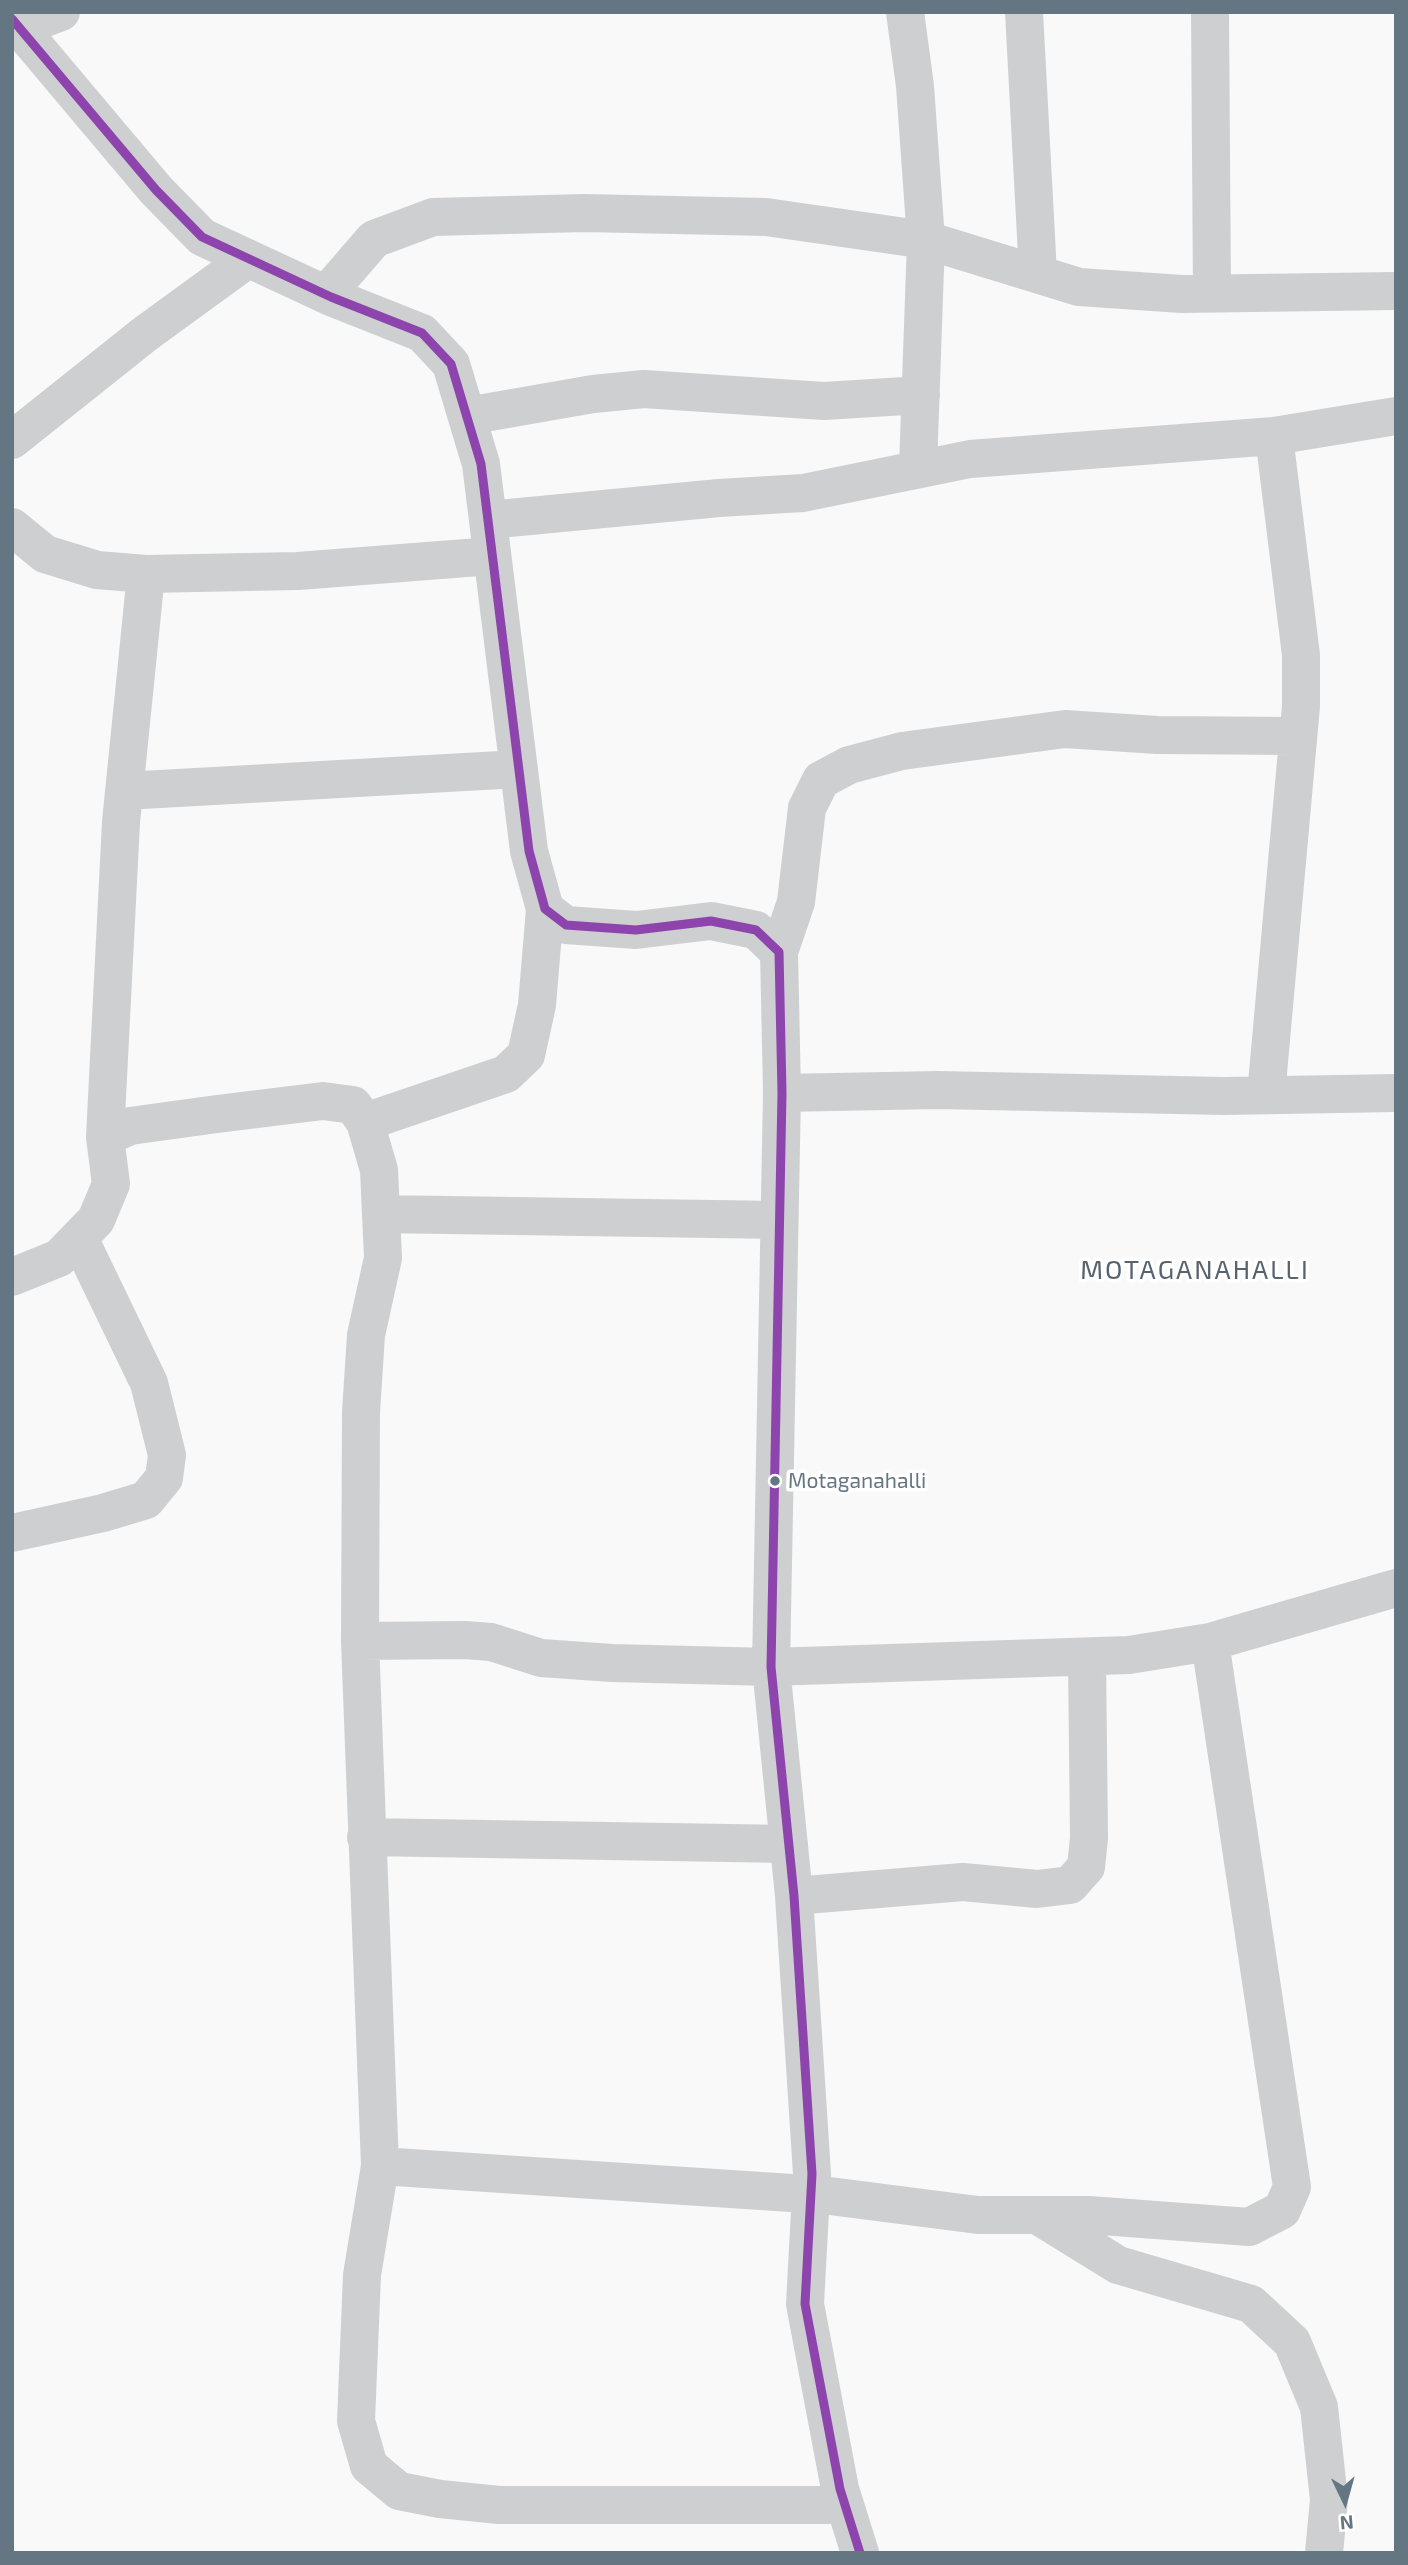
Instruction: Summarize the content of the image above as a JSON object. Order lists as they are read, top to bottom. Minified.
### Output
{"districts":["MOTAGANAHALLI"],"places":["Motaganahalli"],"north":"bottom"}
